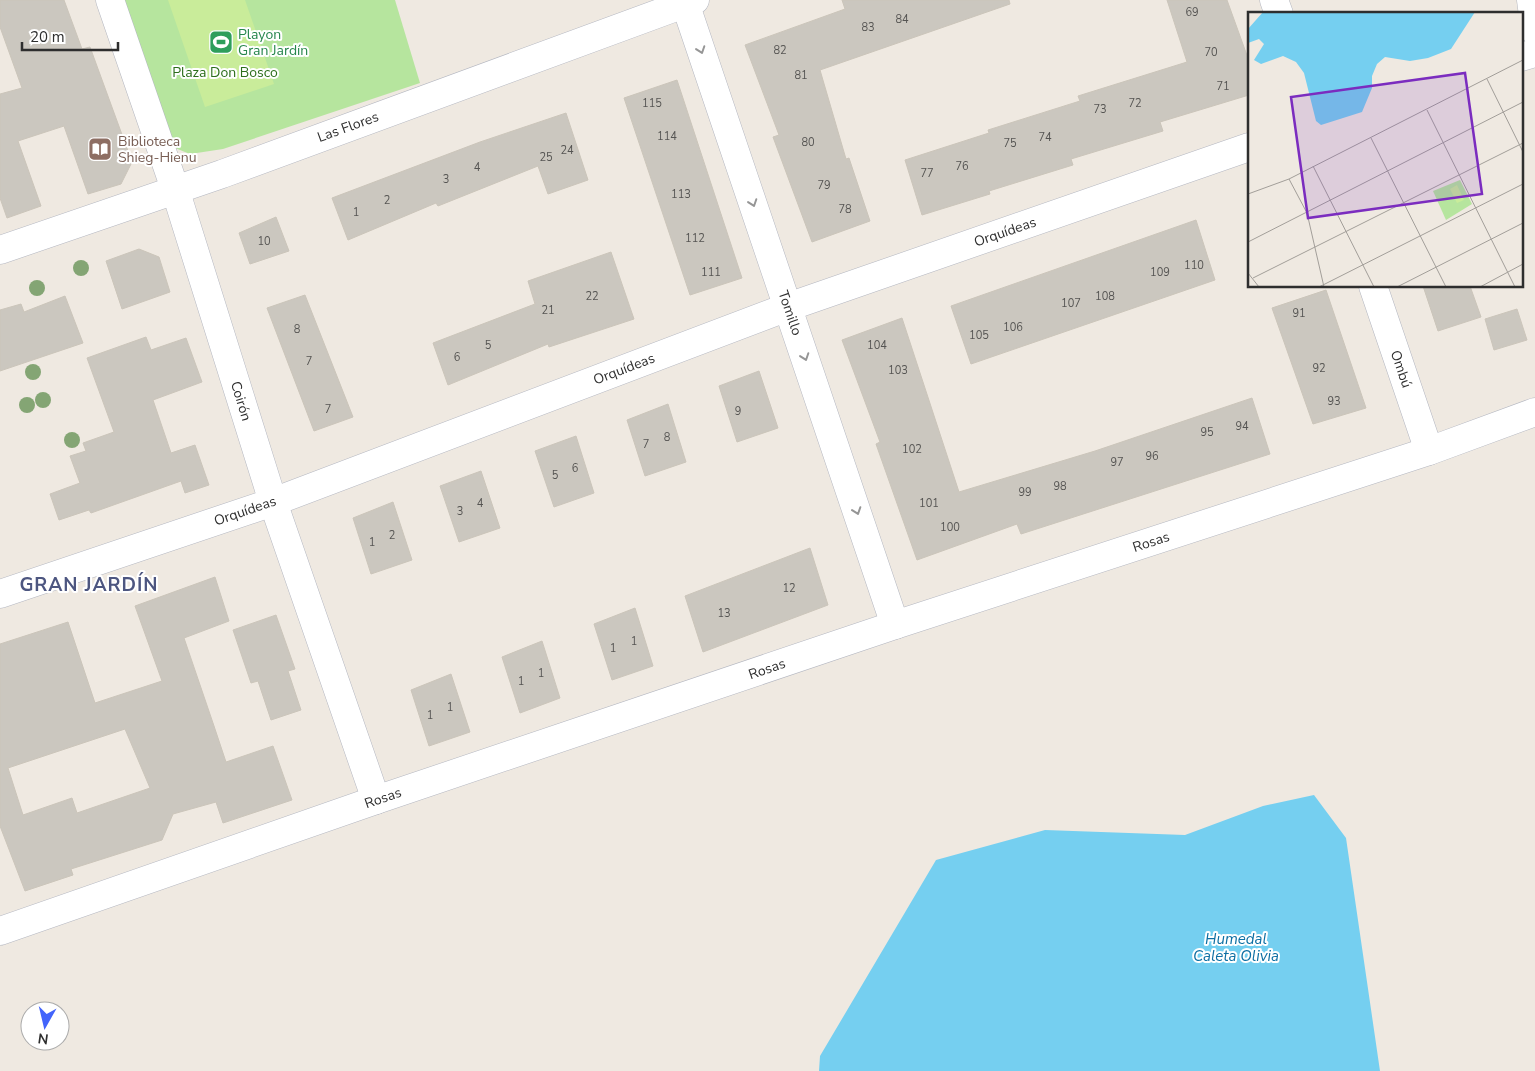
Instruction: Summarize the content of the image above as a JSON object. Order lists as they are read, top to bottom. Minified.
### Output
{"streets":{"street":["Las Flores","Orquídeas","Tomillo","Ombú","Coirón","Rosas"]},"crossings":[["Las Flores","Tomillo"],["Las Flores","Coirón"],["Orquídeas","Tomillo"],["Orquídeas","Coirón"],["Tomillo","Rosas"],["Ombú","Rosas"],["Coirón","Rosas"]],"one_way":["Tomillo"],"districts":["GRAN JARDÍN"],"water":["Humedal Caleta Olivia"],"parks":["Plaza Don Bosco"],"places":{"sports":["Playon Gran Jardín"],"library":["Biblioteca Shieg-Hienu"]},"house_numbers":["69","84","83","82","70","81","71","115","72","73","114","74","80","75","24","25","76","4","77","3","79","113","2","78","1","112","10","110","111","109","22","108","107","21","91","106","8","105","5","104","6","7","92","103","93","7","9","94","95","8","7","102","96","97","6","5","98","99","4","101","3","100","2","1","12","13","1","1","1","1","1","1"],"scale_bar":"20 m","north":"bottom"}
